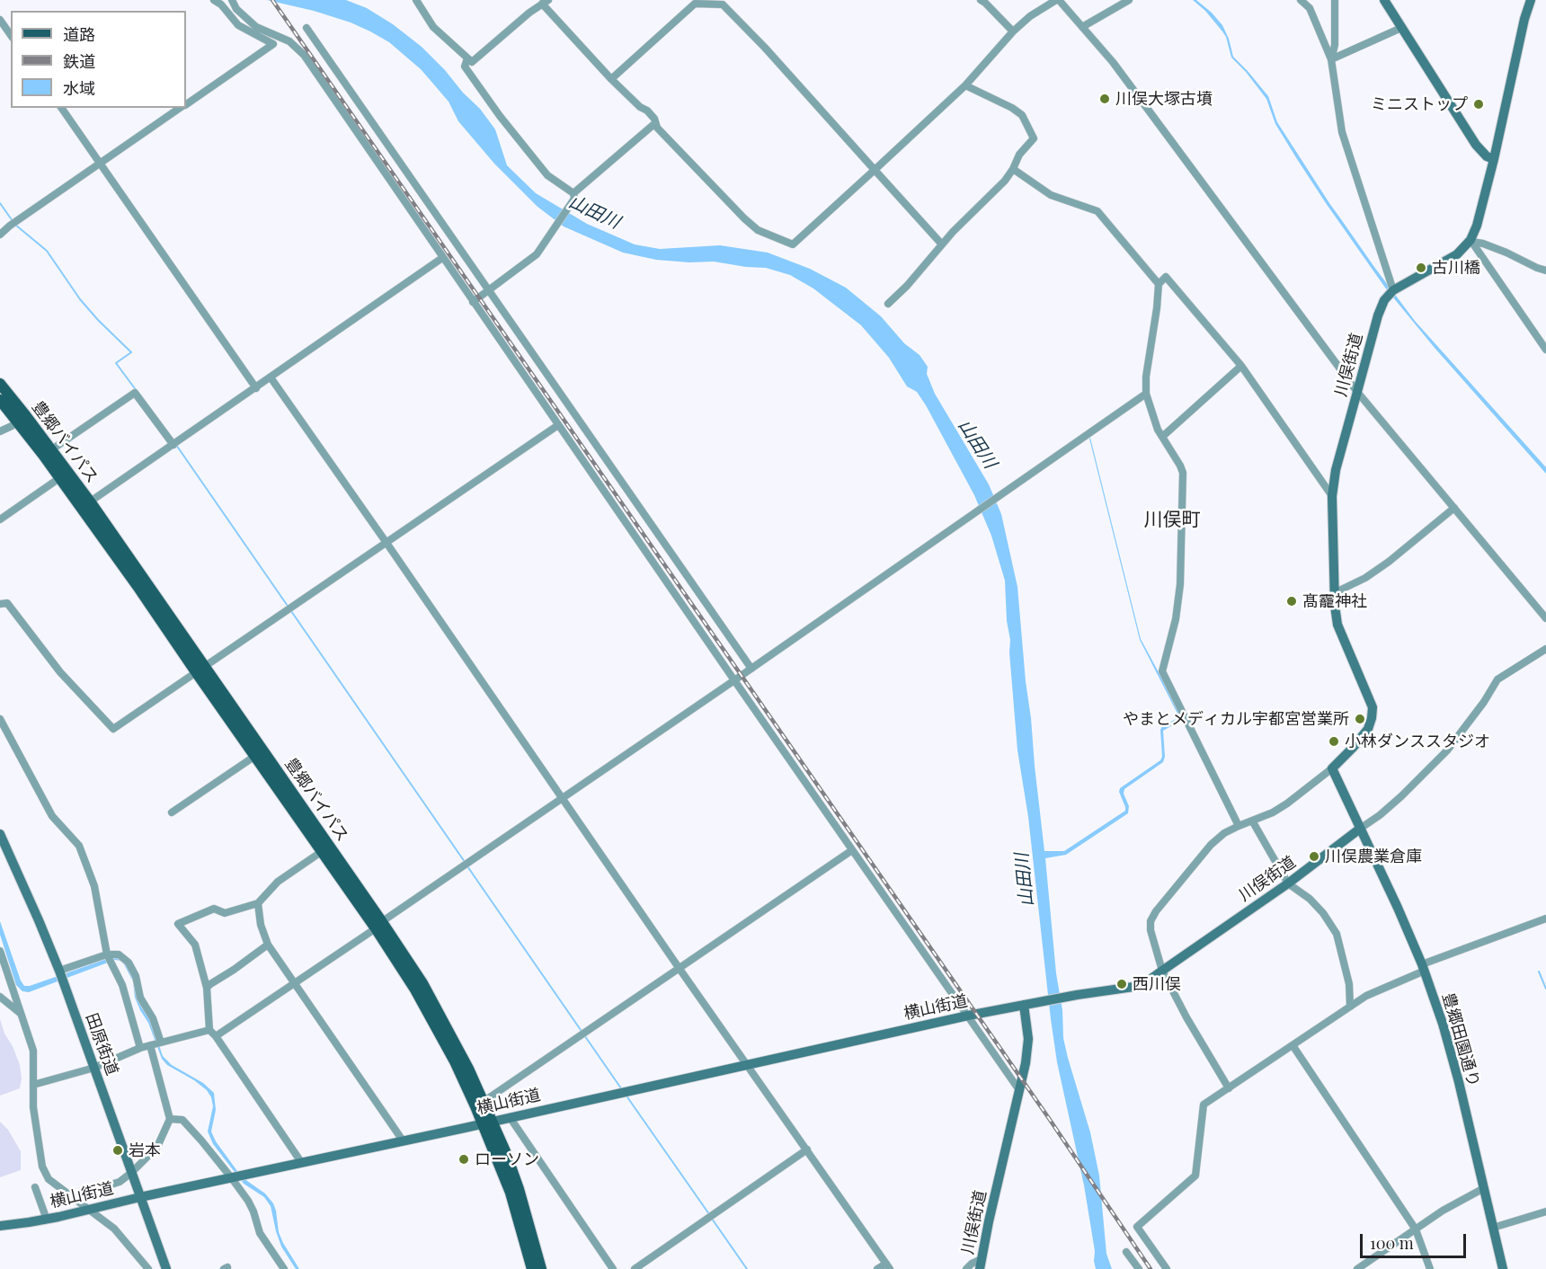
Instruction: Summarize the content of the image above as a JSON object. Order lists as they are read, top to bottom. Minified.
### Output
{"streets":{"main road":["豊郷バイパス"],"street":["川俣街道","横山街道","豊郷田園通り","田原街道"]},"crossings":[["川俣街道","横山街道"],["川俣街道","豊郷田園通り"],["豊郷バイパス","横山街道"],["横山街道","田原街道"]],"districts":["川俣町"],"water":["山田川"],"places":["川俣大塚古墳","ミニストップ","古川橋","髙靇神社","やまとメディカル宇都宮営業所","小林ダンススタジオ","川俣農業倉庫","西川俣","岩本","ローソン"],"legend":["道路","鉄道","水域"],"scale_bar":"100 m"}
